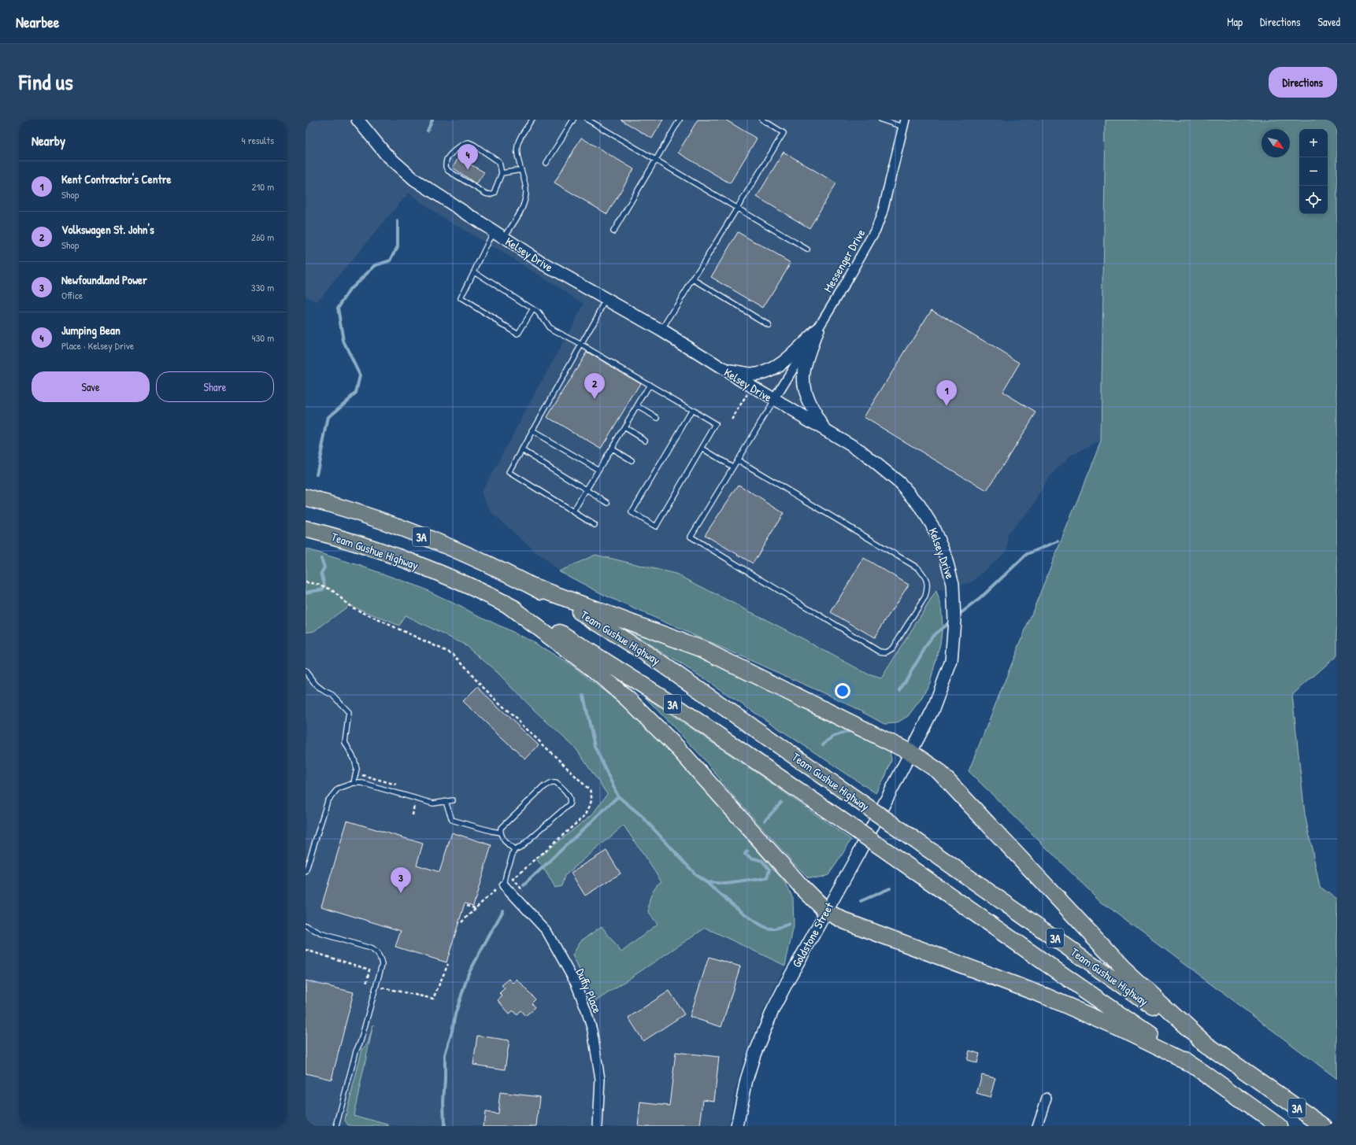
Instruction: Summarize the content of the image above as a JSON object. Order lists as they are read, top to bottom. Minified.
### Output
{"streets":{"highway":["3A","Team Gushue Highway"],"main road":["Kelsey Drive","Goldstone Street"],"street":["Messenger Drive","Duffy Place"]},"crossings":[["Kelsey Drive","Messenger Drive"],["Kelsey Drive","Goldstone Street"]],"north":"bottom right","page":{"header":"Nearbee","nav":["Map","Directions","Saved"],"title":"Find us","buttons":["Directions",["Save","Share"]],"heading":["Nearby","4 results"],"map_buttons":["+","−"],"pins":["4","2","1","3"],"list":[{"mark":"1","name":"Kent Contractor's Centre","note":"Shop","value":"210 m"},{"mark":"2","name":"Volkswagen St. John's","note":"Shop","value":"260 m"},{"mark":"3","name":"Newfoundland Power","note":"Office","value":"330 m"},{"mark":"4","name":"Jumping Bean","note":"Place · Kelsey Drive","value":"430 m"}]}}
